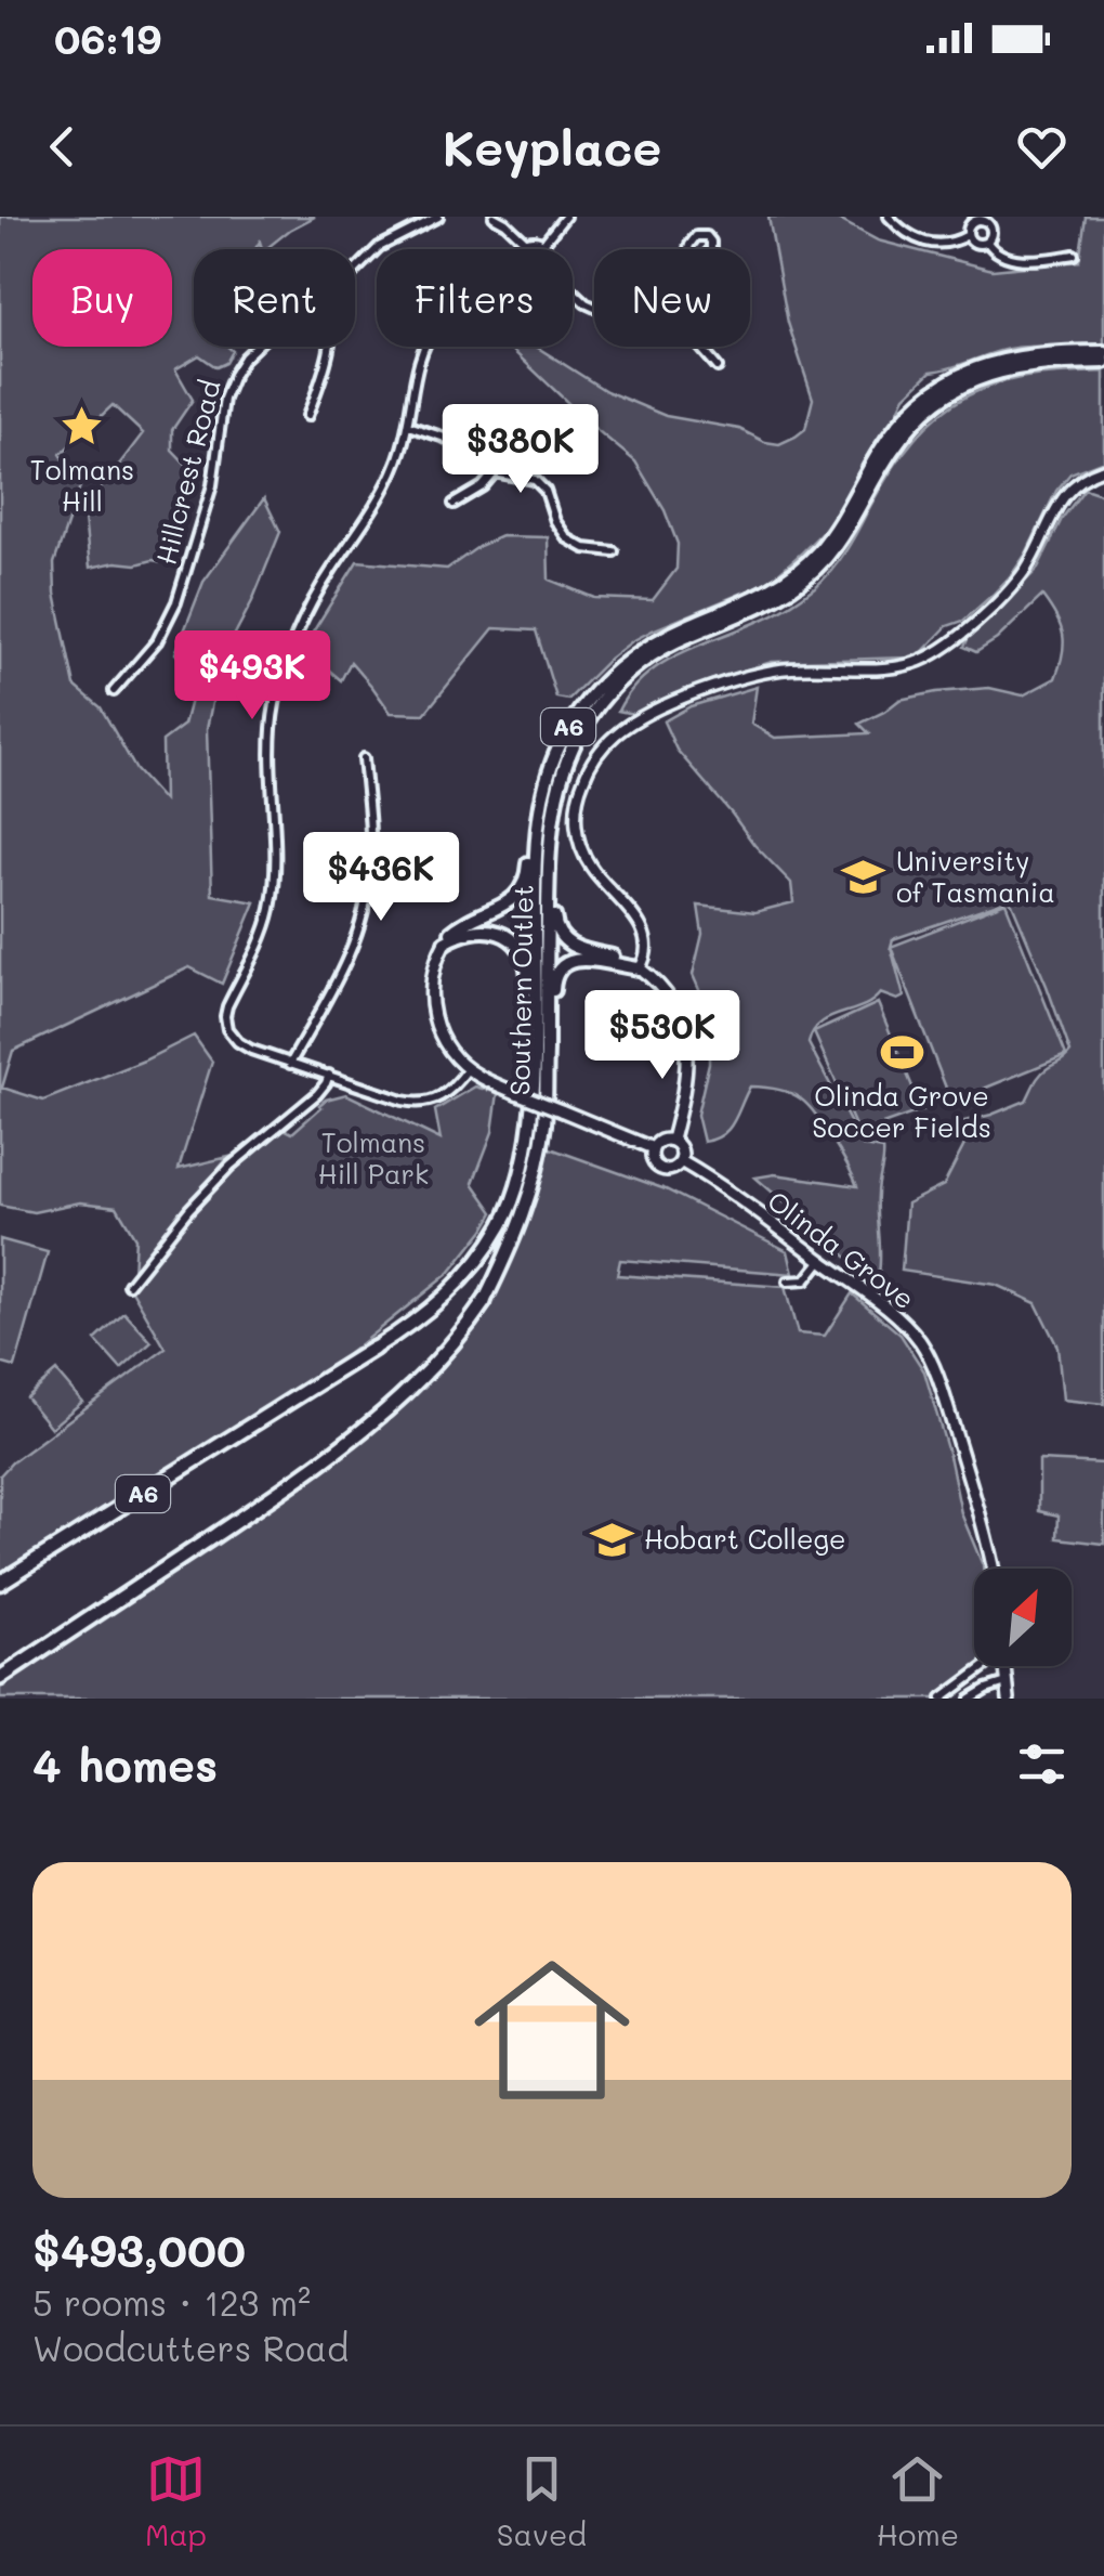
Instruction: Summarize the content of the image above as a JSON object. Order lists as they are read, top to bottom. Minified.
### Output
{"streets":{"highway":["A6","Southern Outlet"],"main road":["Olinda Grove"],"street":["Hillcrest Road"]},"parks":["Tolmans Hill Park"],"places":{"place":["Tolmans Hill"],"school or university":["University of Tasmania","Hobart College"],"sports":["Olinda Grove Soccer Fields"]},"north":"top right","page":{"status":"06:19","header":"Keyplace","chip":["Buy","Rent","Filters","New"],"price":["$380K","$493K","$436K","$530K"],"heading":"4 homes","list":[{"name":"$493,000","note":"5 rooms · 123 m² · Woodcutters Road"}],"tabs":["Map","Saved","Home"]}}
